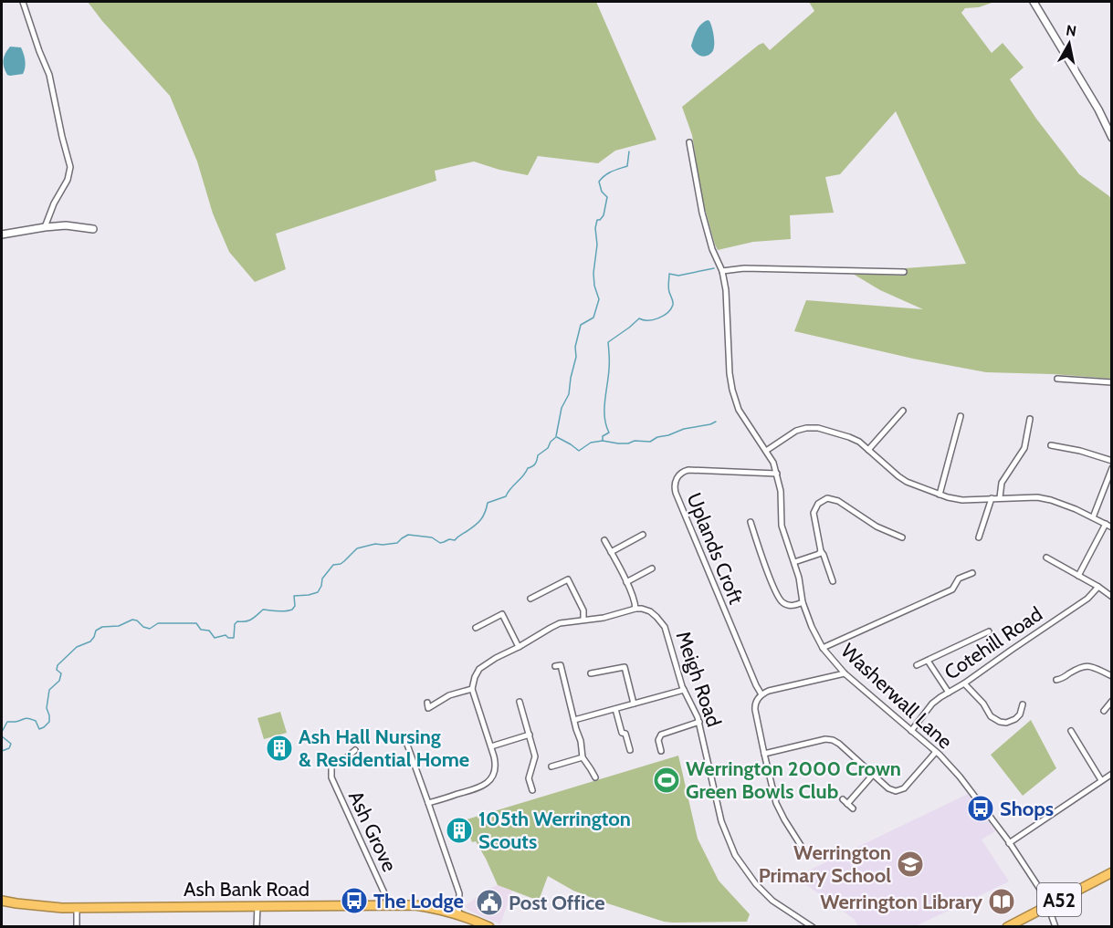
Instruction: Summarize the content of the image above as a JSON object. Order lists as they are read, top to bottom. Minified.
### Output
{"streets":{"highway":["Ash Bank Road","A52"],"street":["Uplands Croft","Cotehill Road","Meigh Road","Washerwall Lane","Ash Grove"]},"crossings":[["Uplands Croft","Washerwall Lane"],["Cotehill Road","Washerwall Lane"],["Washerwall Lane","A52"],["Ash Grove","Ash Bank Road"]],"places":{"building":["Ash Hall Nursing & Residential Home","105th Werrington Scouts"],"sports":["Werrington 2000 Crown Green Bowls Club"],"bus stop":["Shops","The Lodge"],"school or university":["Werrington Primary School"],"library":["Werrington Library"],"public building":["Post Office"]},"north":"top"}
